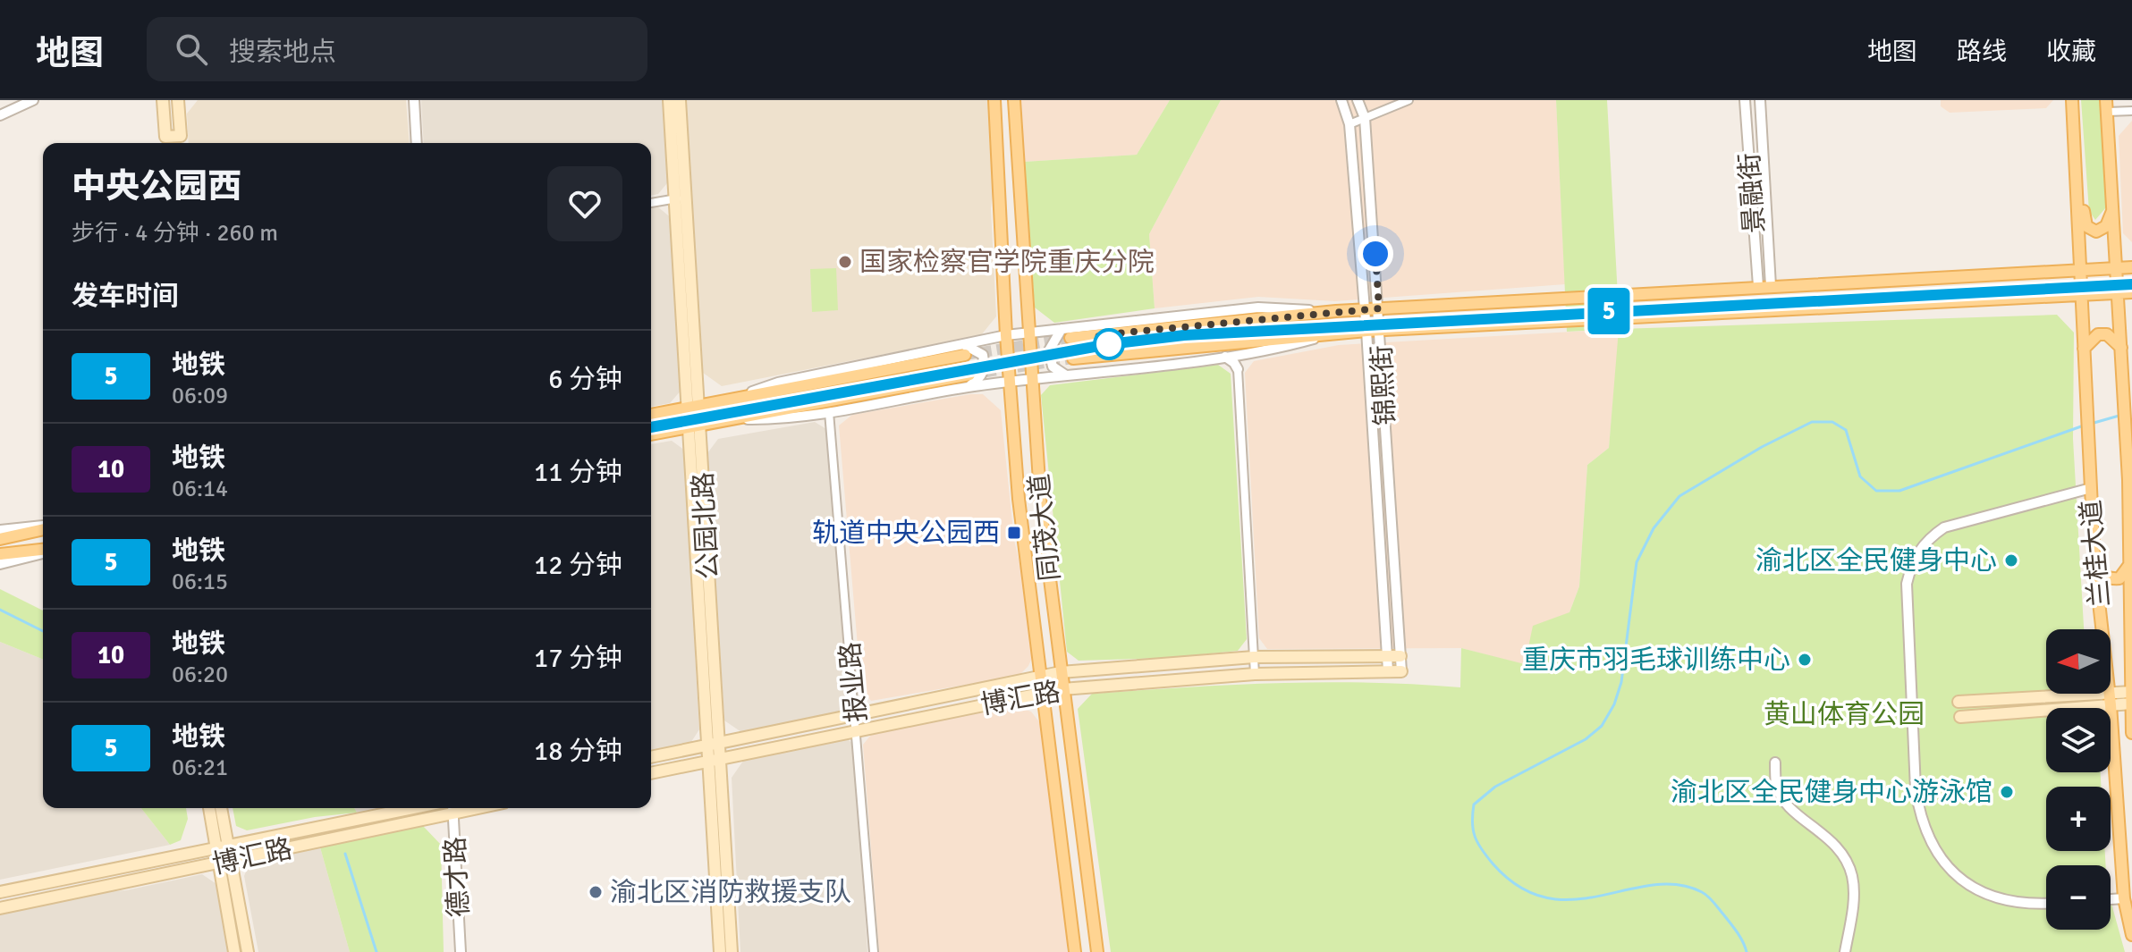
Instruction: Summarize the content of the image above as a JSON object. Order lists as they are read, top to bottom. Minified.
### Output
{"streets":{"main road":["公园北路","同茂大道","兰桂大道","博汇路"],"street":["景融街","锦熙街","报业路","德才路"]},"crossings":[["锦熙街","博汇路"],["公园北路","博汇路"],["同茂大道","博汇路"],["报业路","博汇路"],["博汇路","德才路"]],"parks":["黄山体育公园"],"places":{"other":["国家检察官学院重庆分院","渝北区全民健身中心","重庆市羽毛球训练中心","渝北区全民健身中心游泳馆","渝北区消防救援支队"],"transit":["轨道中央公园西"]},"lines":["metro line 5"],"north":"left","page":{"header":"地图","search":"搜索地点","nav":["地图","路线","收藏"],"on_map":"5","heading":[["中央公园西","步行 · 4 分钟 · 260 m"],"发车时间"],"list":[{"mark":"5","name":"地铁","note":"06:09","value":"6 分钟"},{"mark":"10","name":"地铁","note":"06:14","value":"11 分钟"},{"mark":"5","name":"地铁","note":"06:15","value":"12 分钟"},{"mark":"10","name":"地铁","note":"06:20","value":"17 分钟"},{"mark":"5","name":"地铁","note":"06:21","value":"18 分钟"}],"map_buttons":["+","−"]}}
